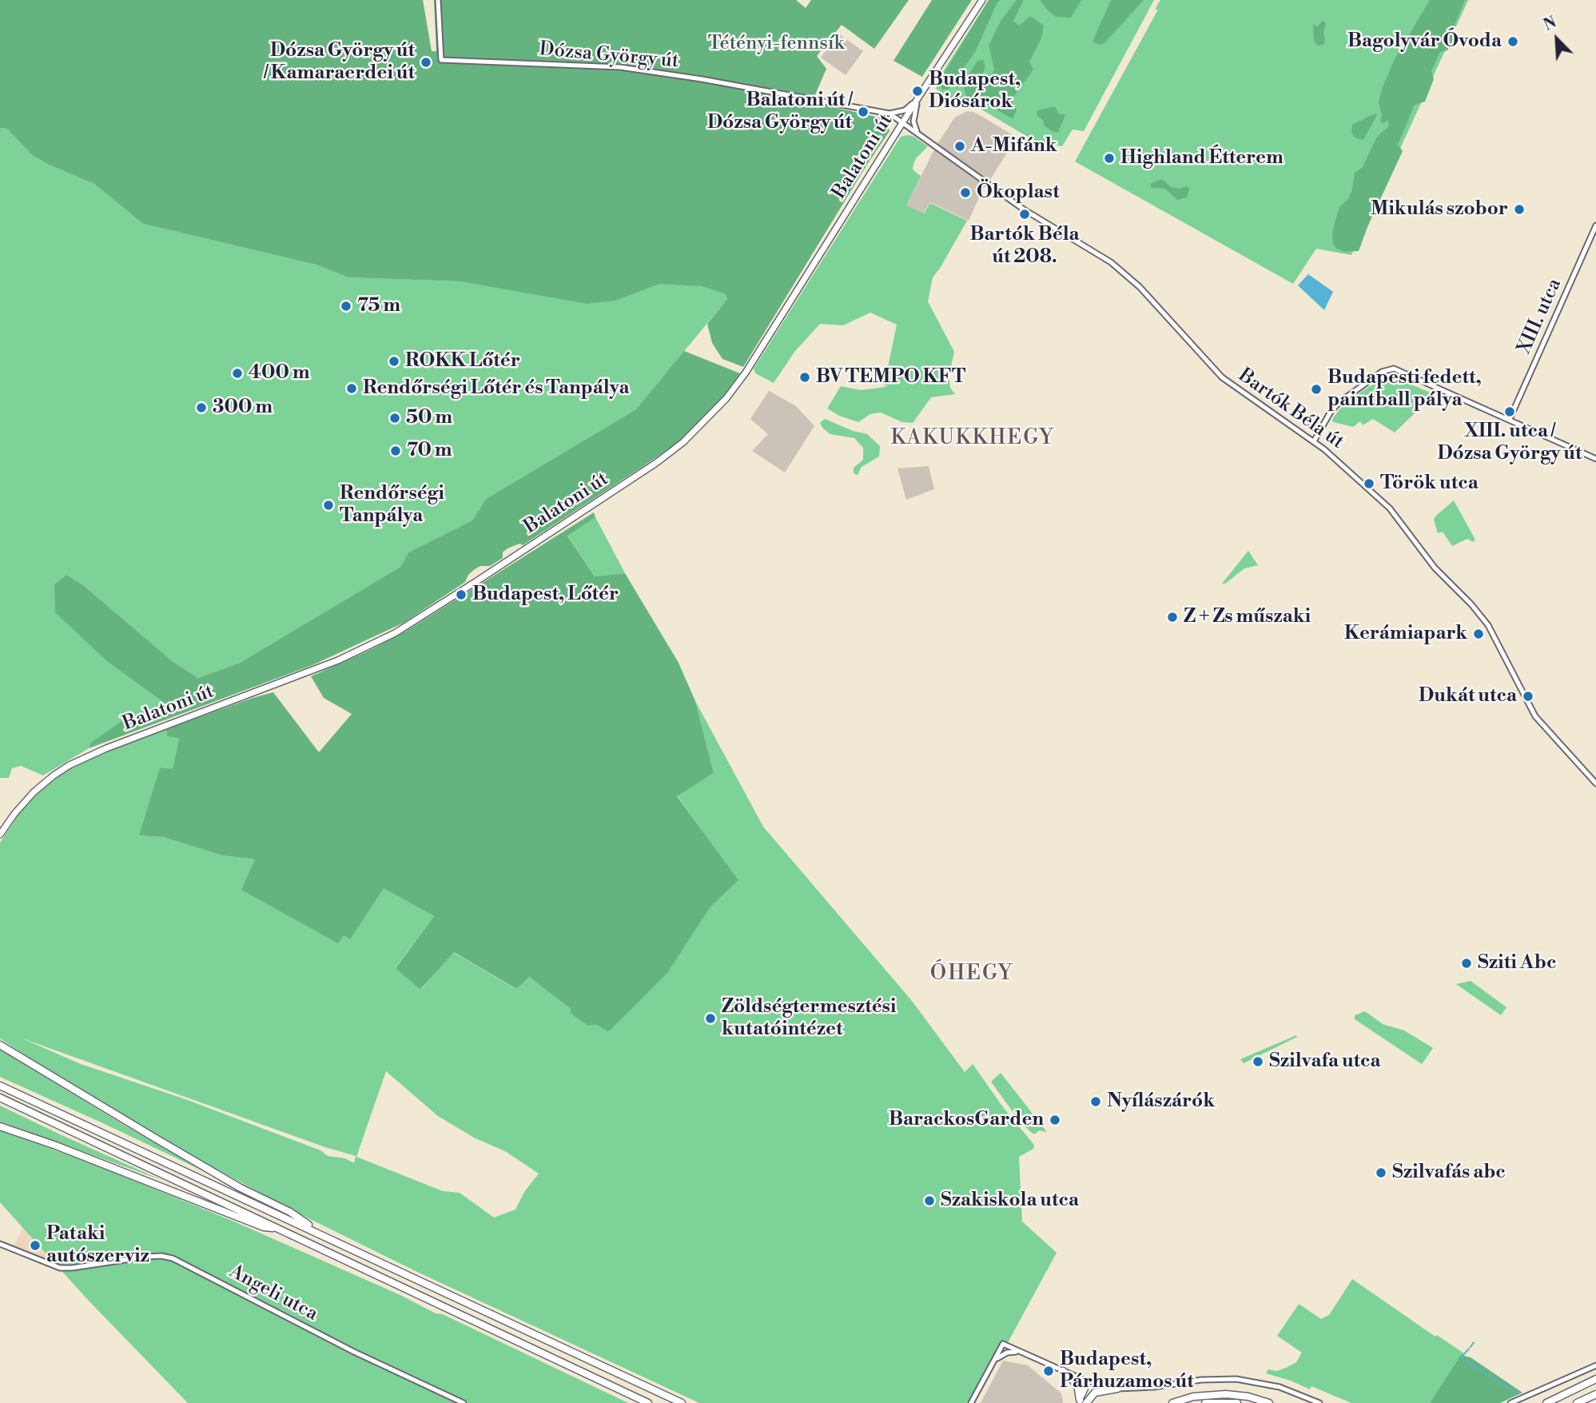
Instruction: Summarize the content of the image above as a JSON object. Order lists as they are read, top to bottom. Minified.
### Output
{"streets":{"main road":["Balatoni út"],"street":["Dózsa György út","XIII. utca","Bartók Béla út","Angeli utca"]},"crossings":[["Dózsa György út","Balatoni út"],["Dózsa György út","Bartók Béla út"],["Balatoni út","Bartók Béla út"]],"districts":["KAKUKKHEGY","ÓHEGY"],"parks":["Tétényi-fennsík"],"places":["Bagolyvár Óvoda","Dózsa György út / Kamaraerdei út","Budapest, Diósárok","Balatoni út / Dózsa György út","A-Mifánk","Highland Étterem","Ökoplast","Mikulás szobor","Bartók Béla út 208.","75 m","ROKK Lőtér","400 m","BV TEMPO KFT","Rendőrségi Lőtér és Tanpálya","Budapesti fedett, paintball pálya","300 m","XIII. utca / Dózsa György út","50 m","70 m","Török utca","Rendőrségi Tanpálya","Budapest, Lőtér","Z + Zs műszaki","Kerámiapark","Dukát utca","Sziti Abc","Zöldségtermesztési kutatóintézet","Szilvafa utca","Nyílászárók","BarackosGarden","Szilvafás abc","Szakiskola utca","Pataki autószerviz","Budapest, Párhuzamos út"],"north":"top left"}
